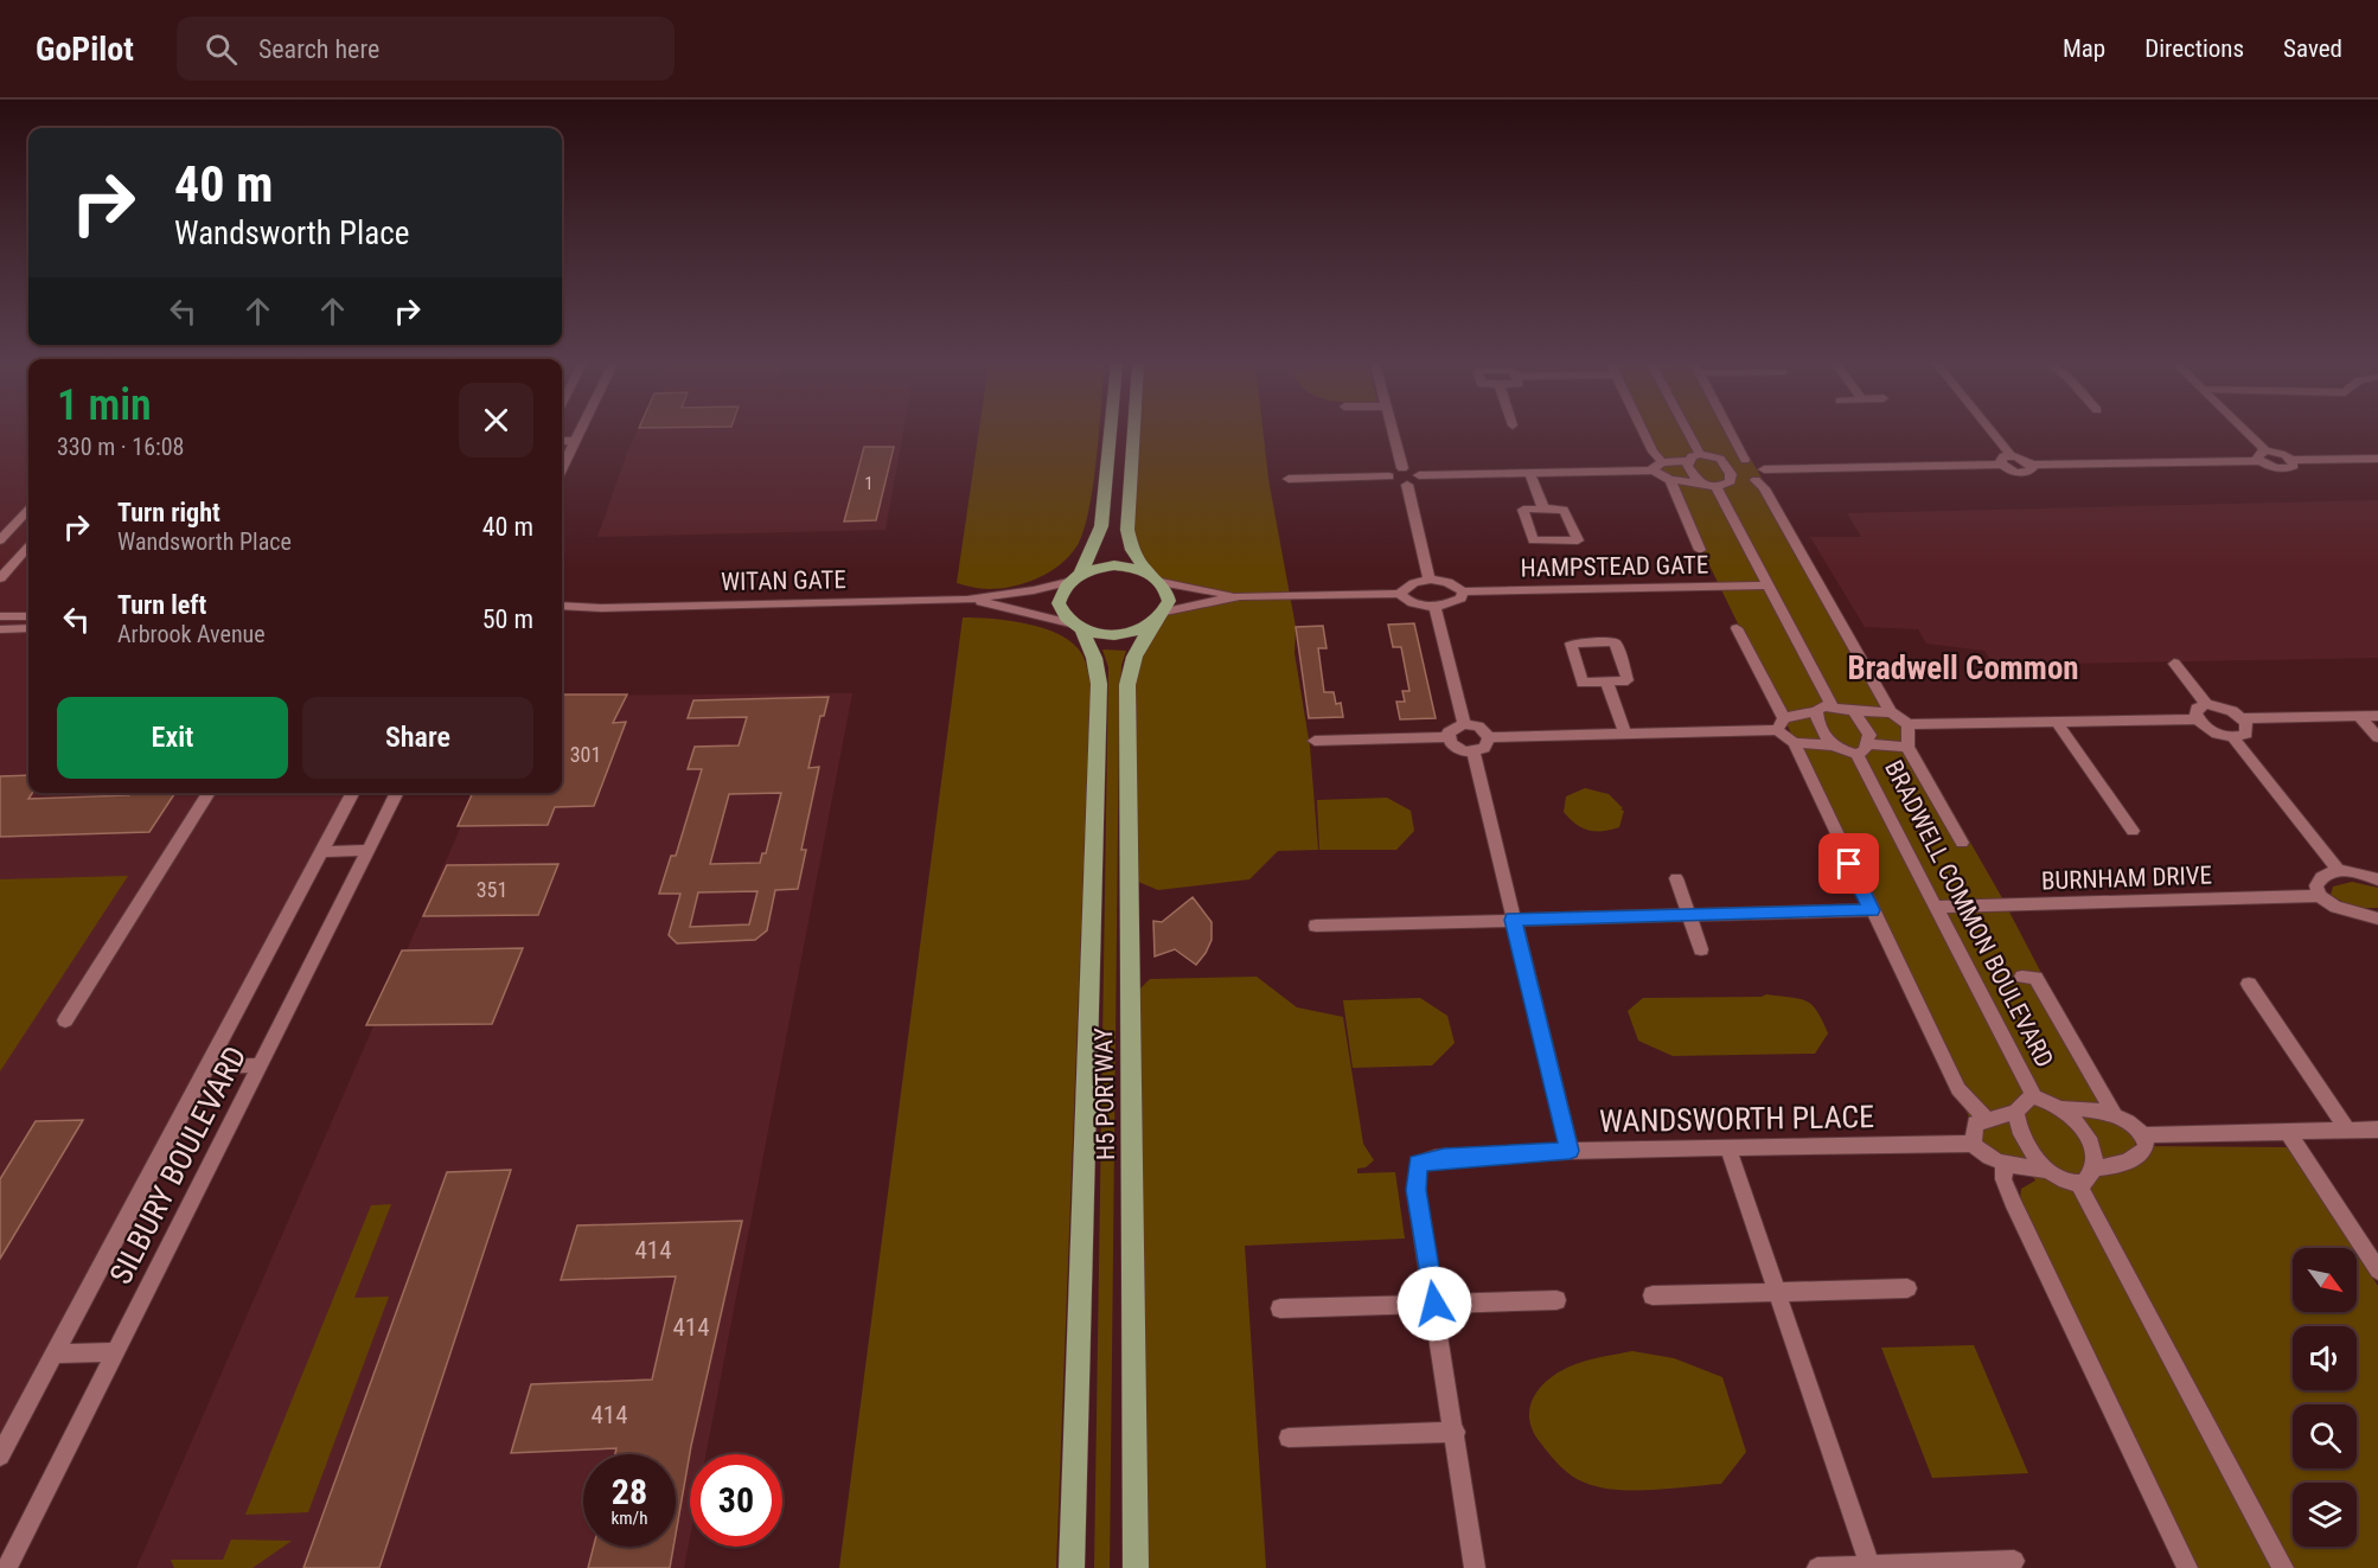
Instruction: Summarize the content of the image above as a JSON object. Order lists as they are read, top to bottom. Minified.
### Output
{"streets":{"main road":["H5 PORTWAY"],"street":["HAMPSTEAD GATE","WITAN GATE","BURNHAM DRIVE","BRADWELL COMMON BOULEVARD","WANDSWORTH PLACE","SILBURY BOULEVARD"]},"crossings":[["WITAN GATE","H5 PORTWAY"],["BURNHAM DRIVE","BRADWELL COMMON BOULEVARD"]],"districts":["Bradwell Common"],"house_numbers":["1","301","351","414","414","414"],"north":"bottom right","page":{"header":"GoPilot","search":"Search here","nav":["Map","Directions","Saved"],"turn":["40 m","Wandsworth Place"],"heading":["1 min","330 m · 16:08"],"list":[{"name":"Turn right","note":"Wandsworth Place","value":"40 m"},{"name":"Turn left","note":"Arbrook Avenue","value":"50 m"}],"buttons":["Exit","Share"],"speed":"28 km/h","limit":"30"}}
